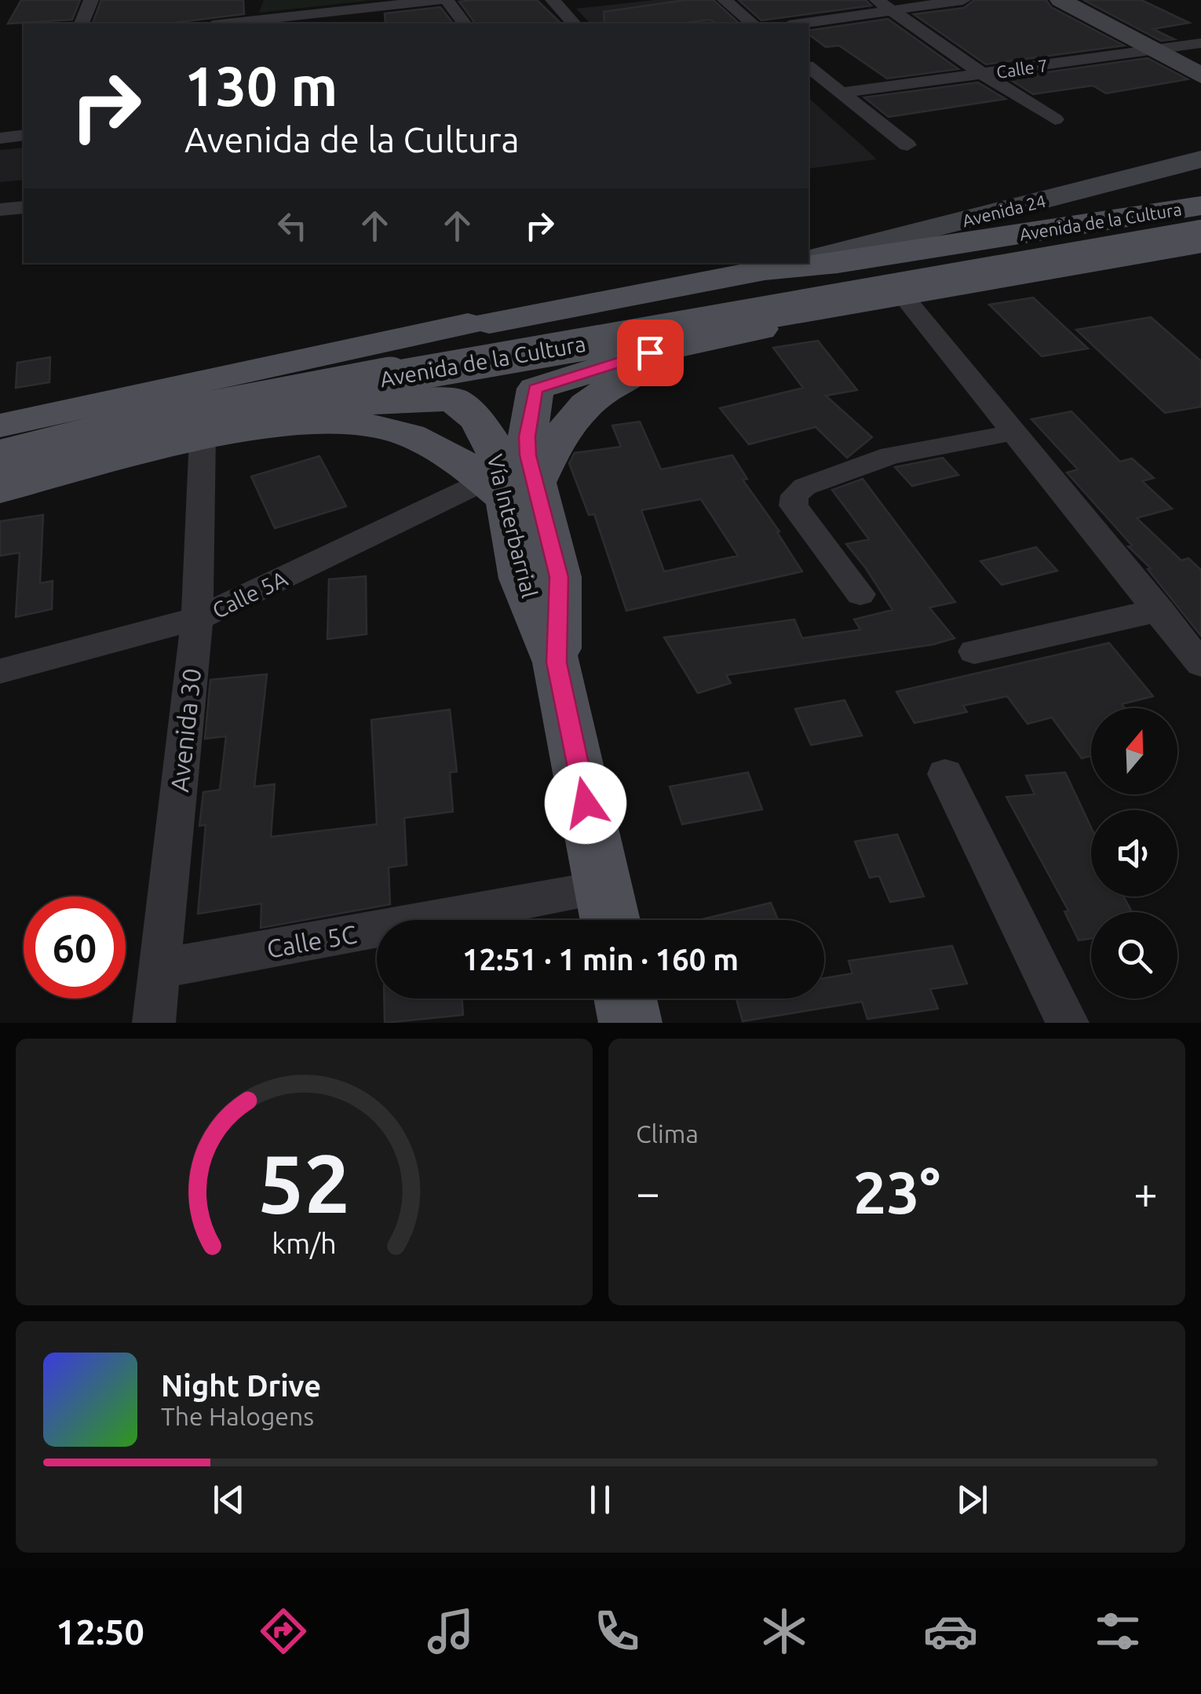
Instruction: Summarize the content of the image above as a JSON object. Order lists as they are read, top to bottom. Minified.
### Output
{"streets":{"main road":["Avenida 24","Avenida de la Cultura","Vía Interbarrial"],"street":["Calle 7","Calle 5A","Avenida 30","Calle 5C"]},"crossings":[["Avenida 24","Avenida de la Cultura"],["Avenida de la Cultura","Vía Interbarrial"],["Avenida de la Cultura","Avenida 30"],["Vía Interbarrial","Calle 5A"],["Vía Interbarrial","Calle 5C"],["Calle 5A","Avenida 30"],["Avenida 30","Calle 5C"]],"north":"top","page":{"turn":["130 m","Avenida de la Cultura"],"limit":"60","trip":"12:51 · 1 min · 160 m","tile":"Clima","heat":["−","23°","+"],"song":["Night Drive","The Halogens"],"tabs":"12:50","gauge":["52","km/h"]}}
